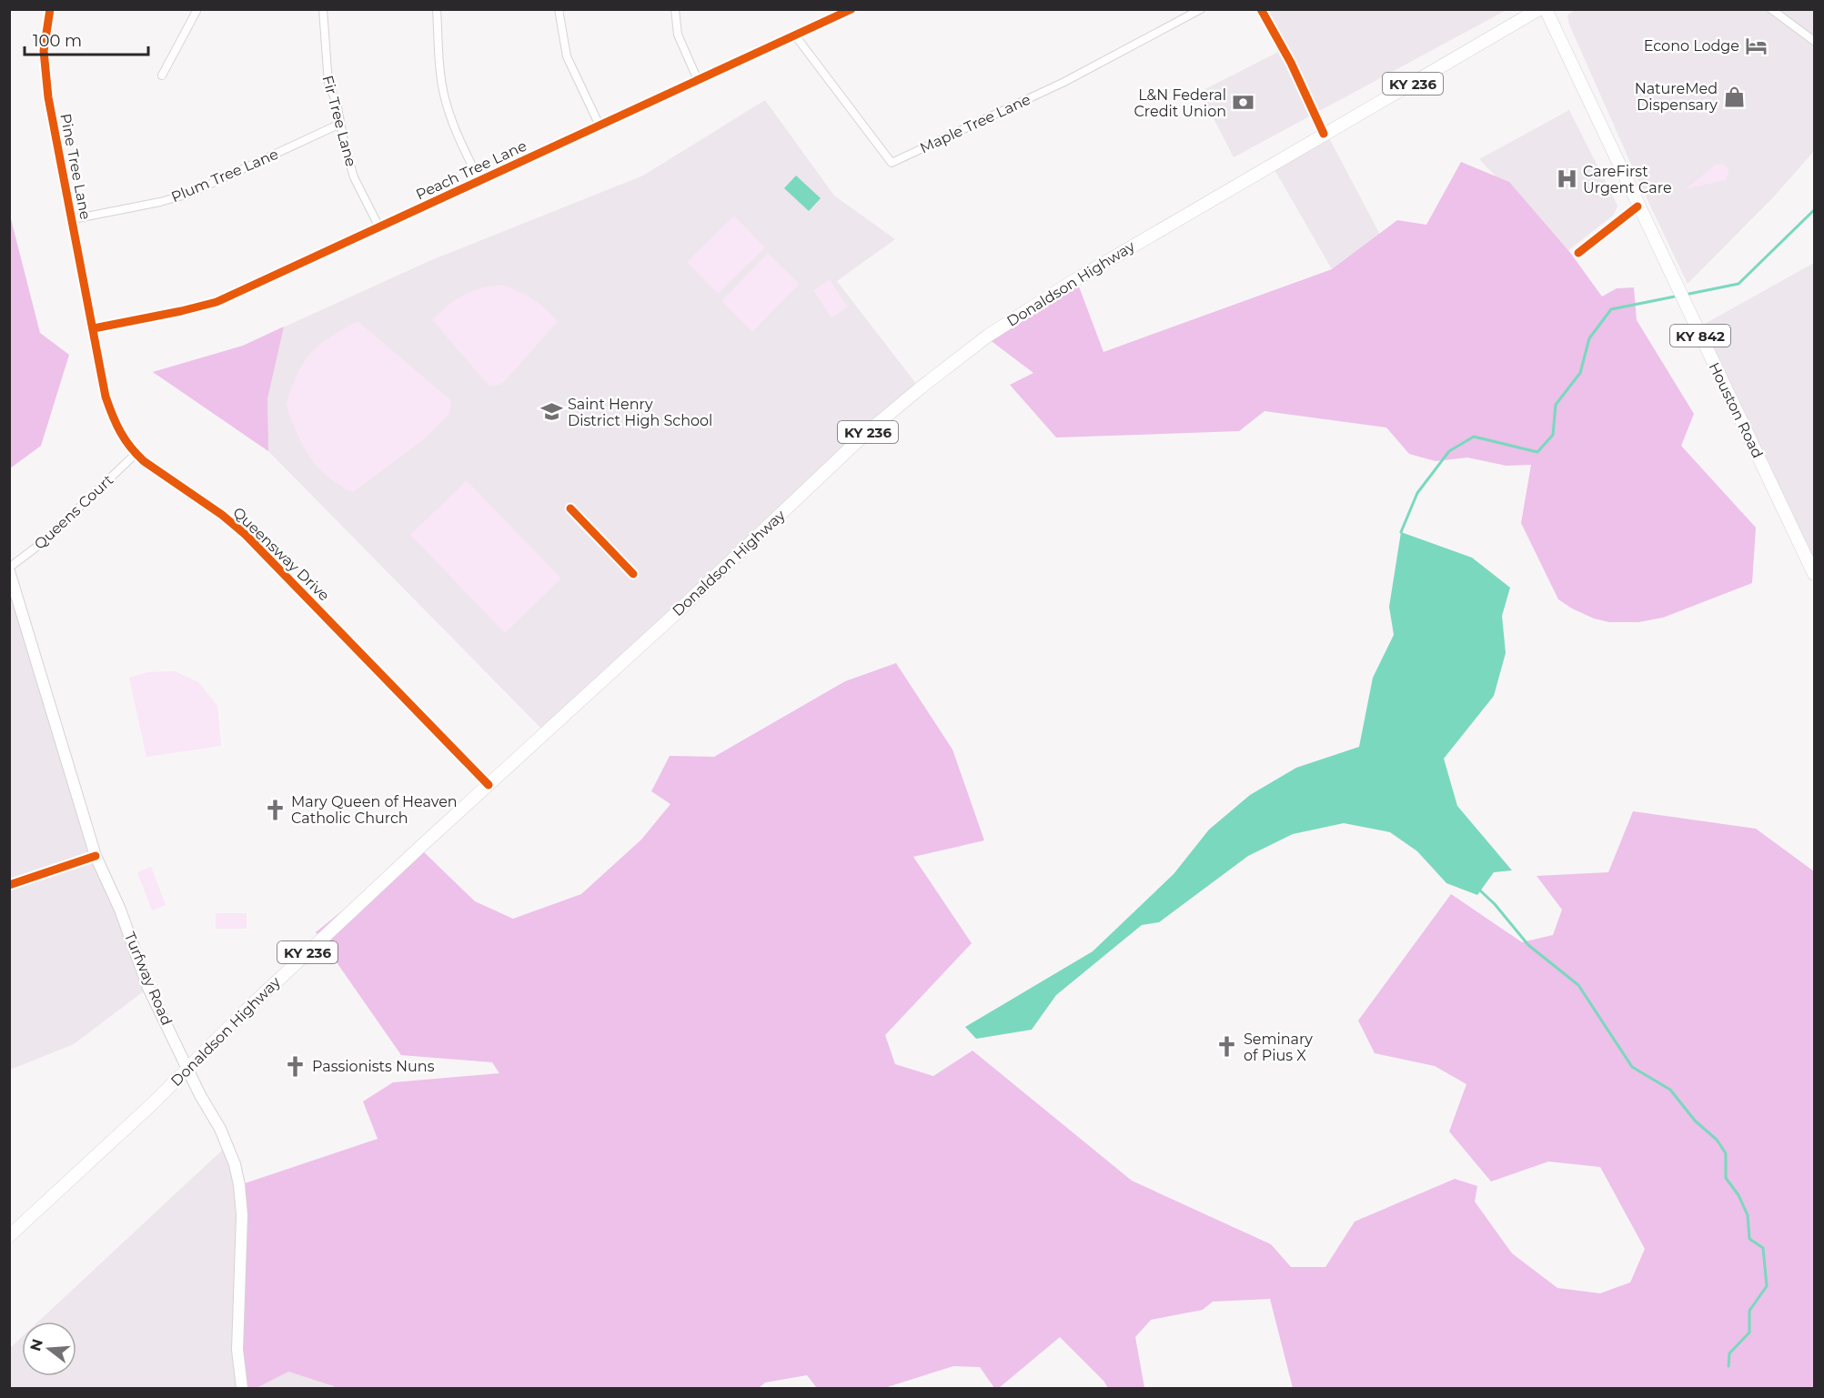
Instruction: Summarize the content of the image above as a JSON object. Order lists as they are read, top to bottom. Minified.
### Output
{"streets":{"main road":["KY 236","Donaldson Highway","KY 842","Houston Road","Turfway Road"],"street":["Fir Tree Lane","Maple Tree Lane","Pine Tree Lane","Peach Tree Lane","Plum Tree Lane","Queens Court","Queensway Drive"]},"crossings":[["Fir Tree Lane","Peach Tree Lane"],["Fir Tree Lane","Plum Tree Lane"],["Maple Tree Lane","Peach Tree Lane"],["Pine Tree Lane","Peach Tree Lane"],["Pine Tree Lane","Plum Tree Lane"],["Pine Tree Lane","Queensway Drive"],["Peach Tree Lane","Queensway Drive"],["Donaldson Highway","Queensway Drive"],["Donaldson Highway","Turfway Road"],["Queens Court","Queensway Drive"],["Queens Court","Turfway Road"]],"places":{"hotel":["Econo Lodge"],"shop":["NatureMed Dispensary"],"bank":["L&N Federal Credit Union"],"hospital":["CareFirst Urgent Care"],"school or university":["Saint Henry District High School"],"church":["Mary Queen of Heaven Catholic Church","Seminary of Pius X","Passionists Nuns"]},"scale_bar":"100 m","north":"left"}
